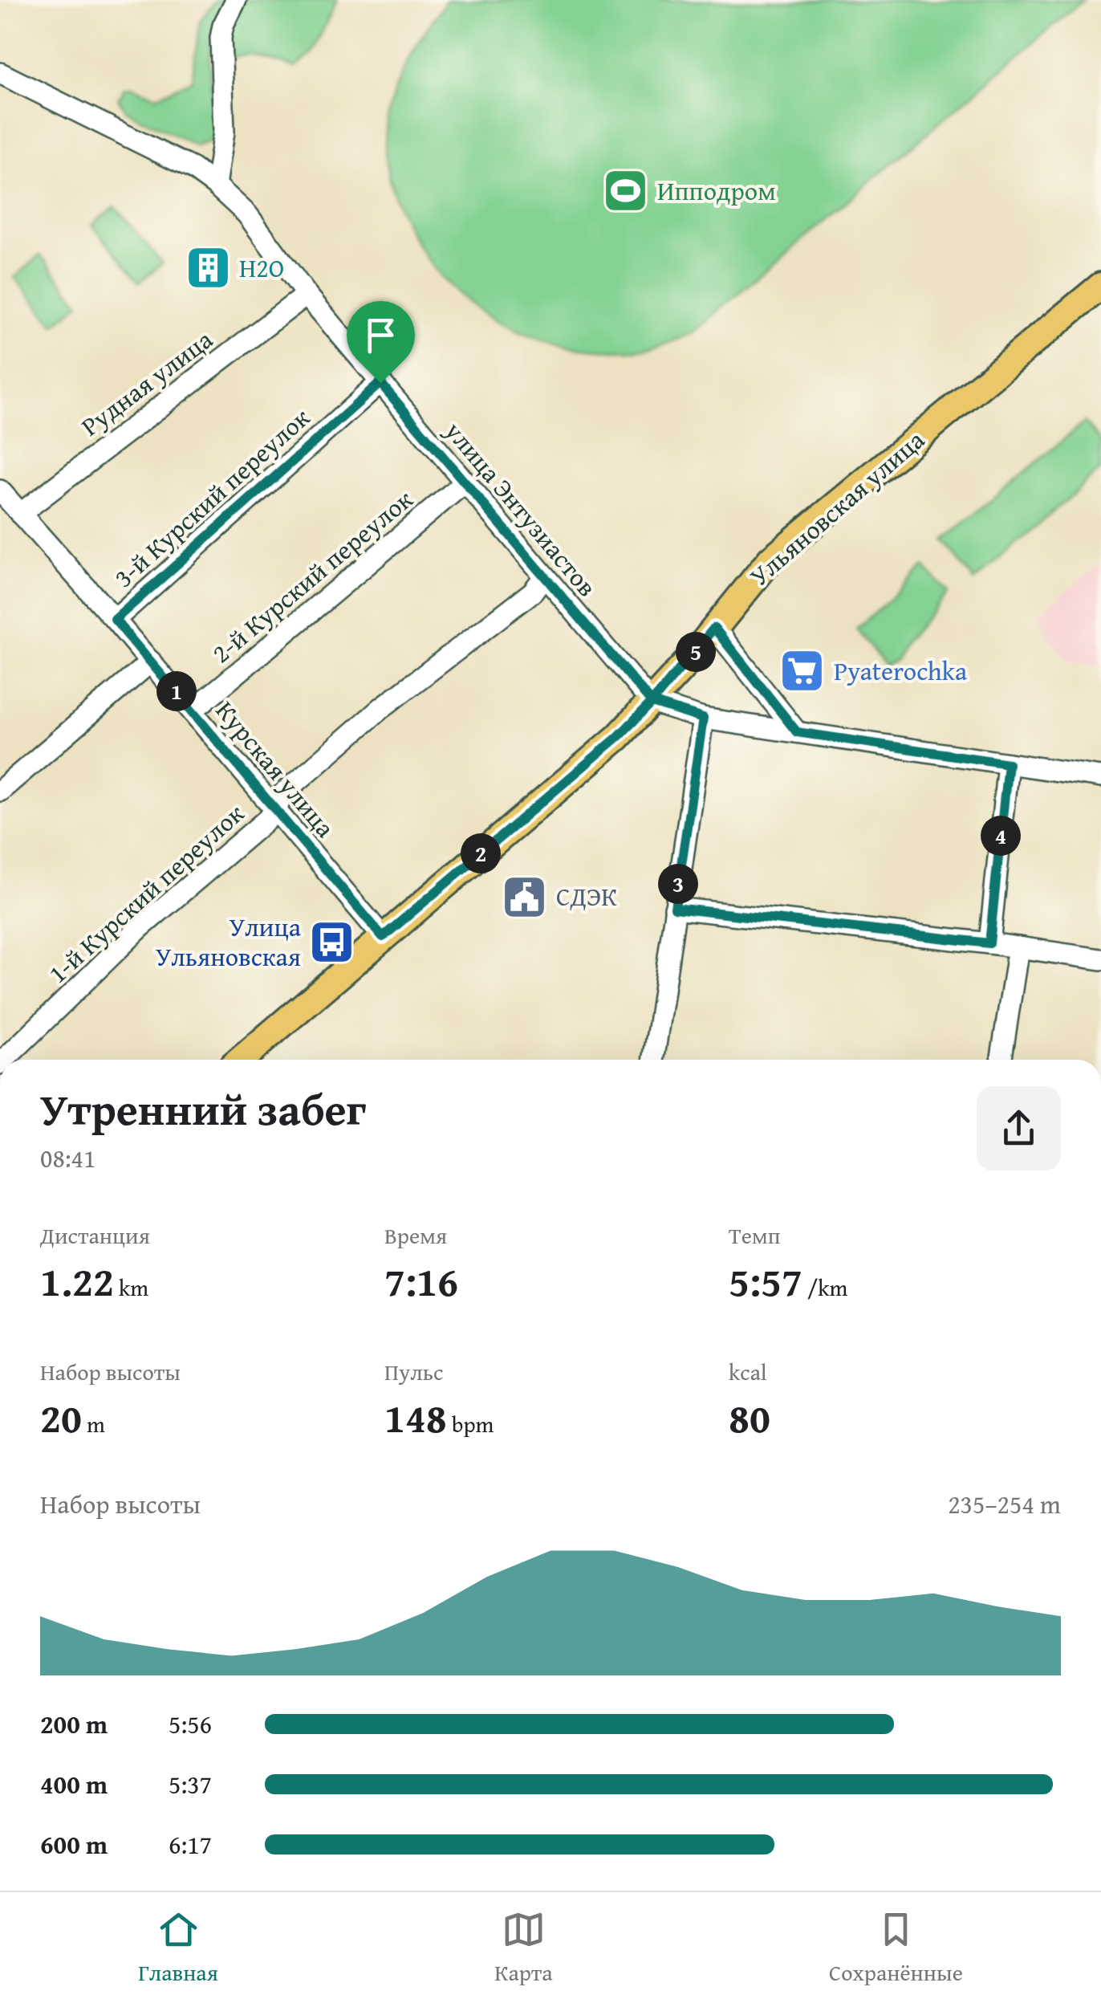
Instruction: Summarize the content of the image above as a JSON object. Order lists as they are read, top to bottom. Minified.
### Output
{"streets":{"main road":["Ульяновская улица"],"street":["Рудная улица","3-й Курский переулок","улица Энтузиастов","2-й Курский переулок","Курская улица","1-й Курский переулок"]},"crossings":[["Рудная улица","улица Энтузиастов"],["Рудная улица","Курская улица"],["3-й Курский переулок","улица Энтузиастов"],["3-й Курский переулок","Курская улица"],["Ульяновская улица","улица Энтузиастов"],["Ульяновская улица","Курская улица"],["улица Энтузиастов","2-й Курский переулок"],["улица Энтузиастов","1-й Курский переулок"],["2-й Курский переулок","Курская улица"],["Курская улица","1-й Курский переулок"]],"places":{"sports":["Ипподром"],"building":["H2O"],"supermarket":["Pyaterochka"],"public building":["СДЭК"],"bus stop":["Улица Ульяновская"]},"page":{"pins":["5","1","4","2","3"],"heading":["Утренний забег","08:41"],"stats":[["Дистанция","1.22 km"],["Время","7:16"],["Темп","5:57 /km"],["Набор высоты","20 m"],["Пульс","148 bpm"],["kcal","80"]],"chart":["Набор высоты","235–254 m"],"list":[{"name":"200 m","note":"5:56"},{"name":"400 m","note":"5:37"},{"name":"600 m","note":"6:17"}],"tabs":["Главная","Карта","Сохранённые"]}}
